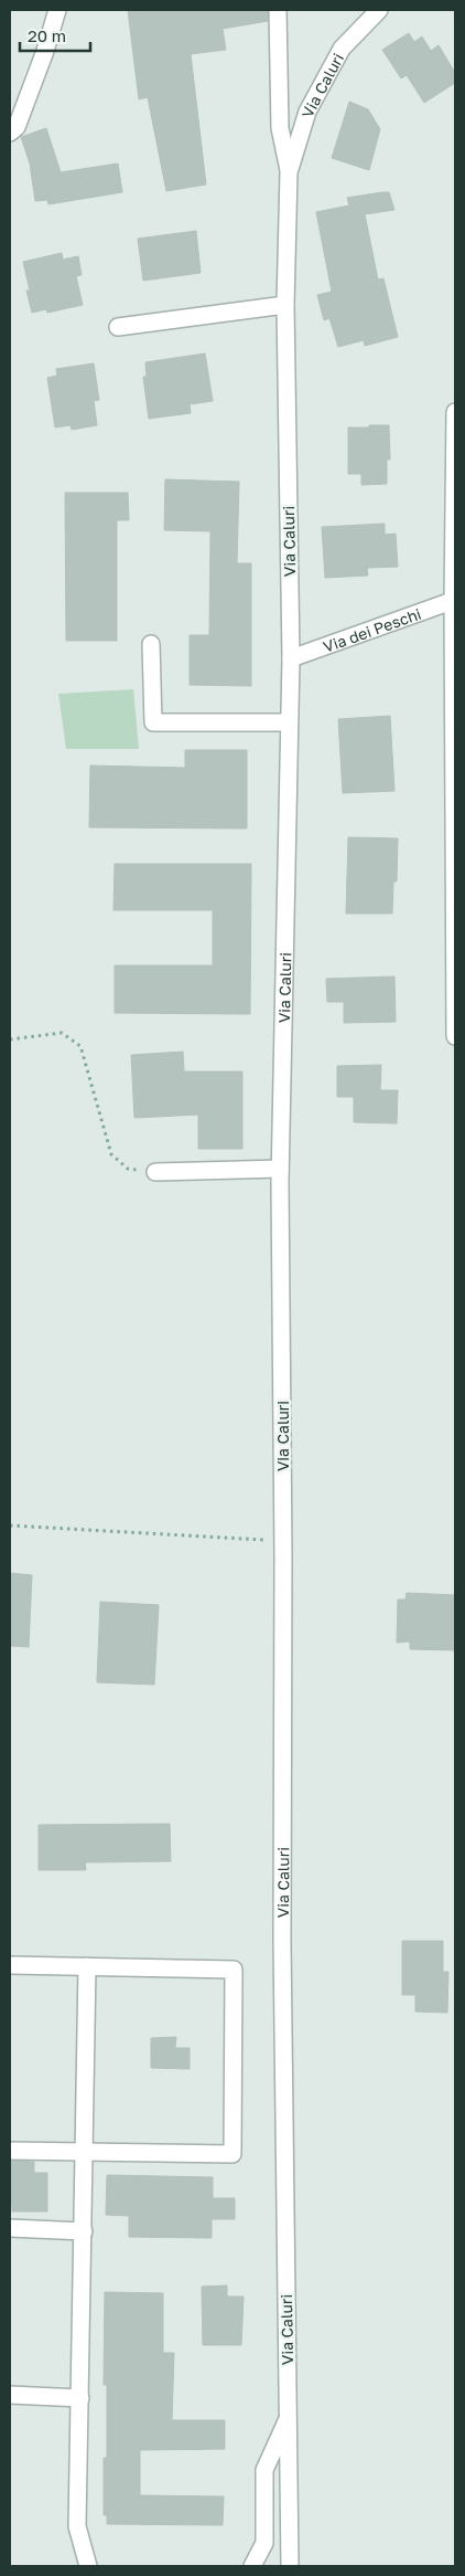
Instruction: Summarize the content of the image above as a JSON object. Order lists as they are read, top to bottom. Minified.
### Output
{"streets":{"street":["Via Caluri","Via dei Peschi"]},"crossings":[["Via Caluri","Via dei Peschi"]],"scale_bar":"20 m"}
